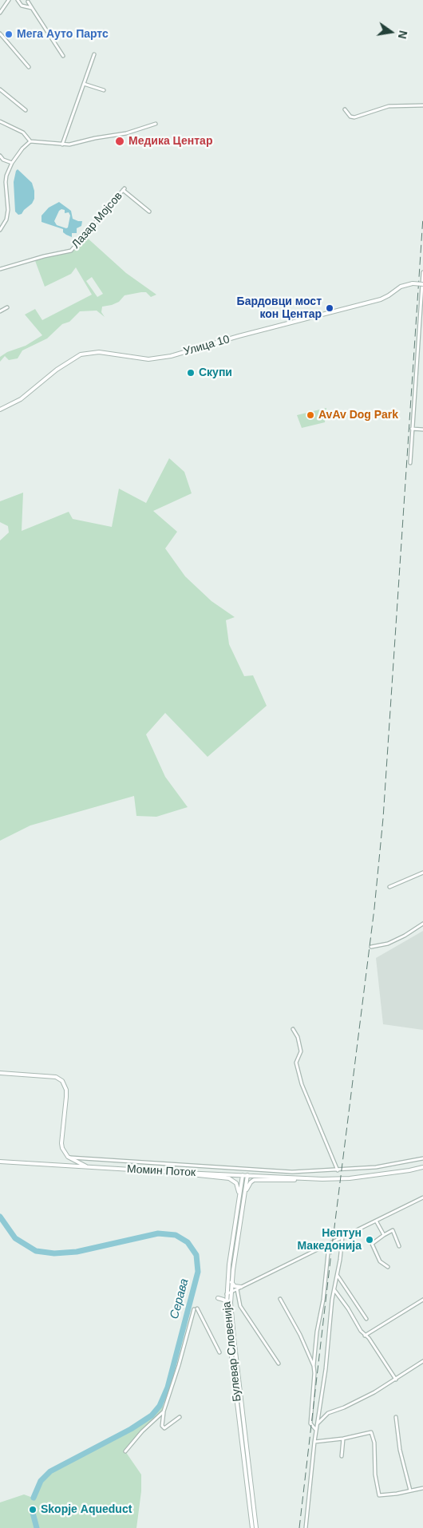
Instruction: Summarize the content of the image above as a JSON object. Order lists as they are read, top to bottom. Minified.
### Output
{"streets":{"street":["Лазар Мојсов","Улица 10","Момин Поток","Булевар Словенија"]},"crossings":[["Момин Поток","Булевар Словенија"]],"water":["Серава"],"places":["Мега Ауто Партс","Медика Центар","Бардовци мост кон Центар","Скупи","AvAv Dog Park","Нептун Македонија","Skopje Aqueduct"],"north":"right"}
